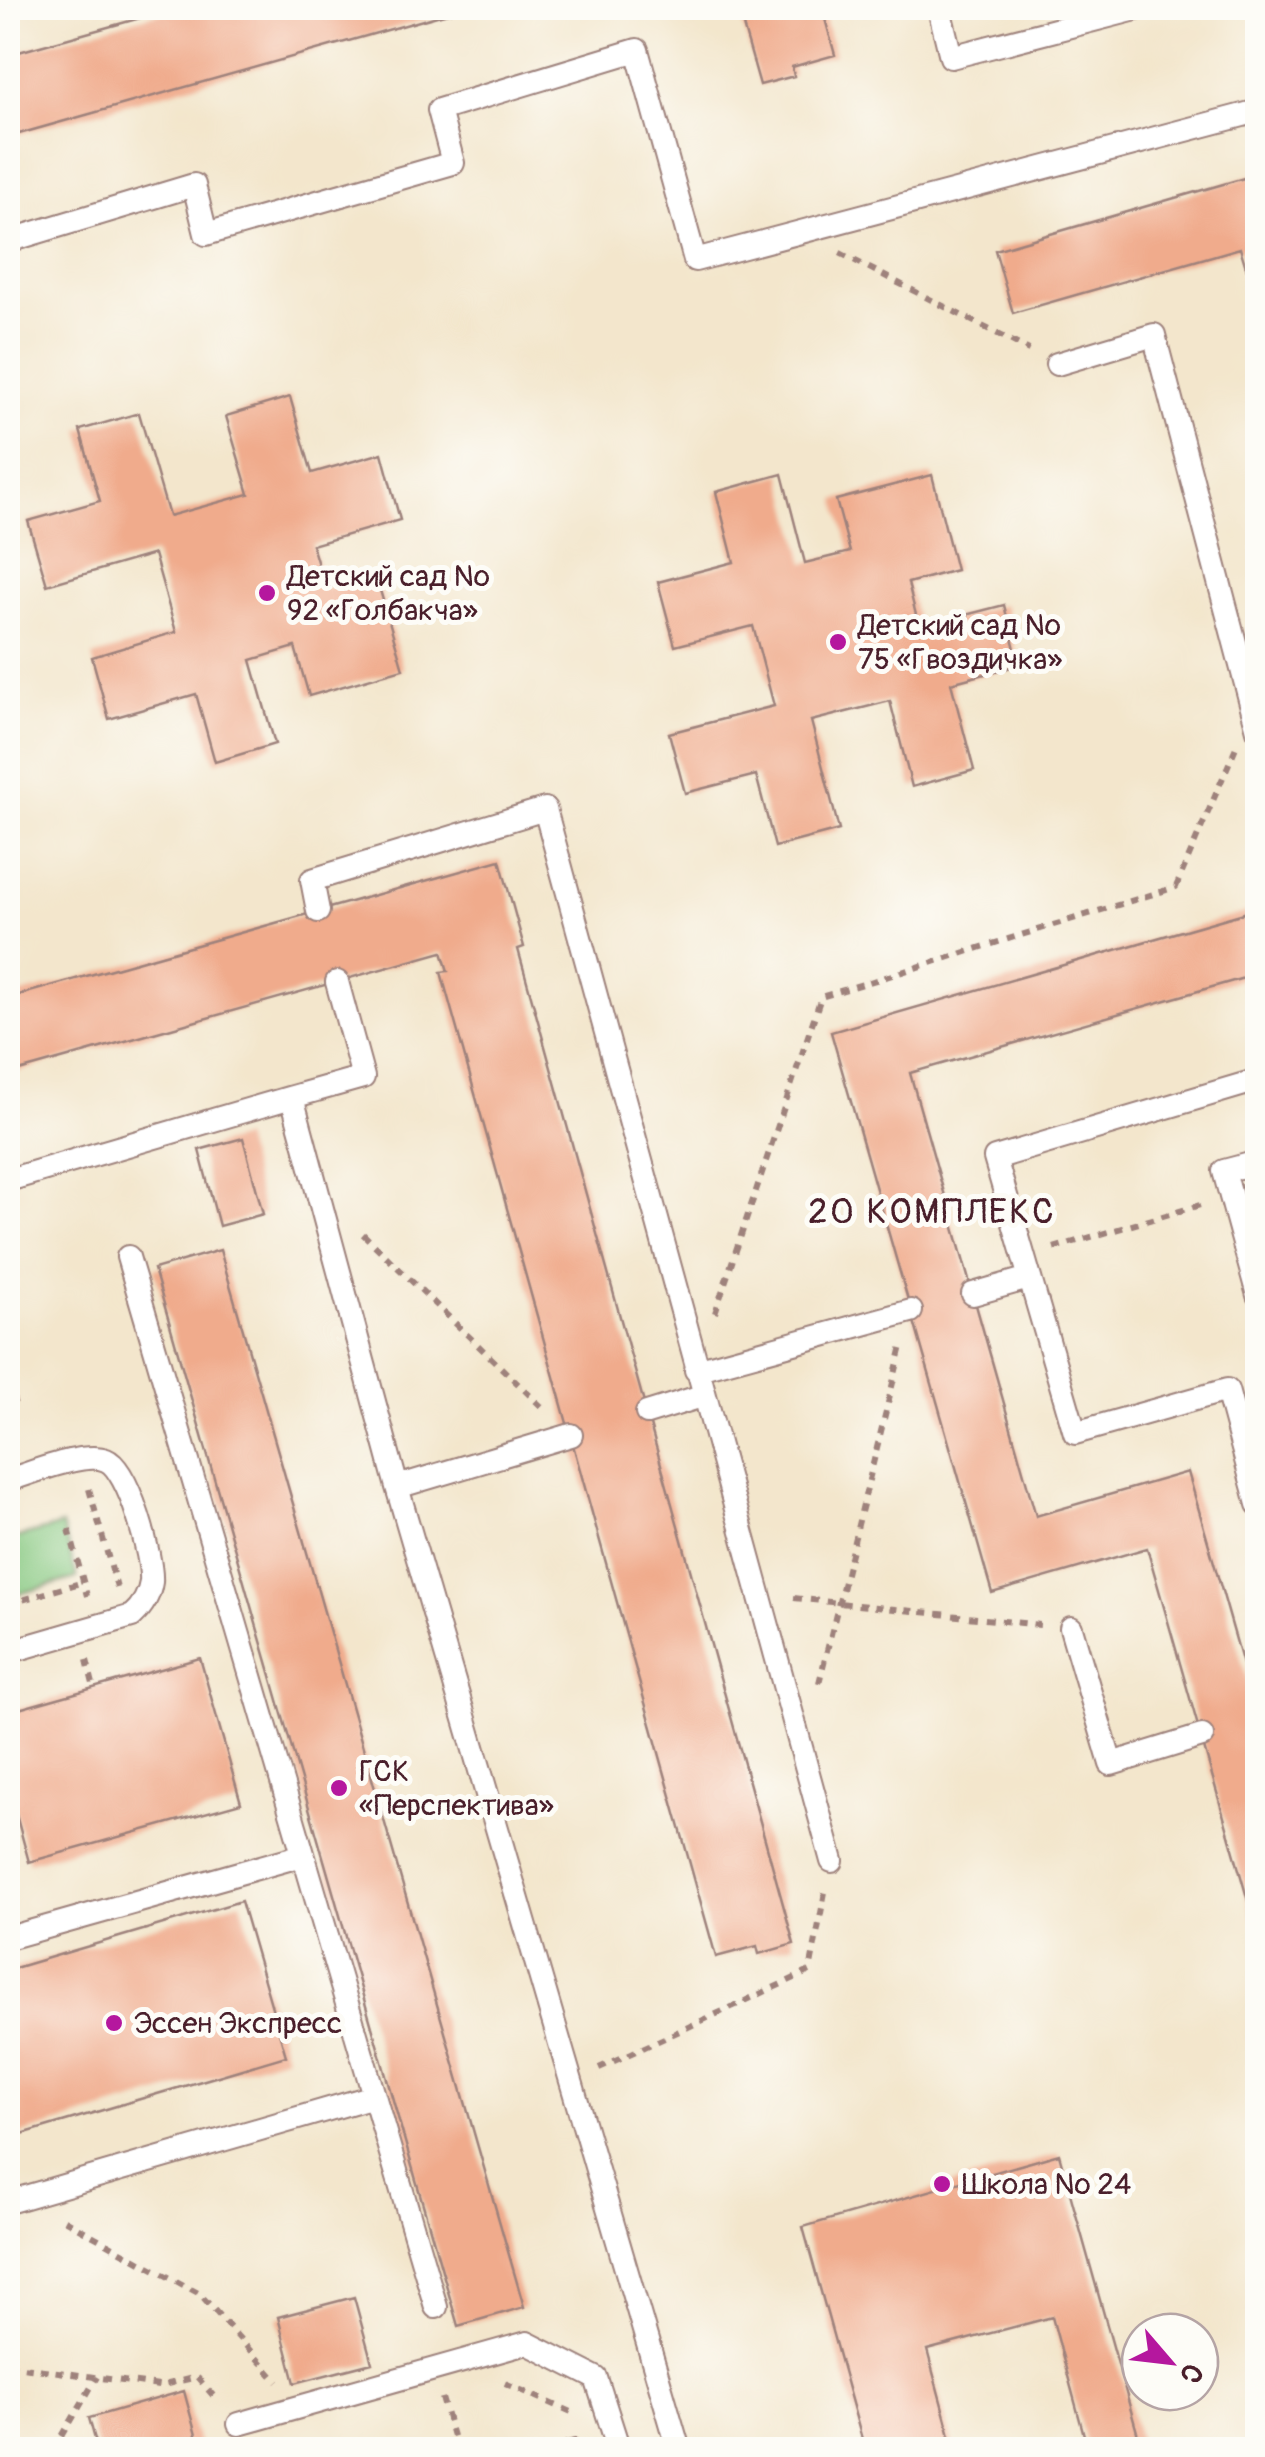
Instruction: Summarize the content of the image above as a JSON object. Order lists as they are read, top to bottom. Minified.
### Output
{"districts":["20 КОМПЛЕКС"],"places":["Детский сад № 92 «Голбакча»","Детский сад № 75 «Гвоздичка»","ГСК «Перспектива»","Эссен Экспресс","Школа № 24"],"north":"bottom right"}
